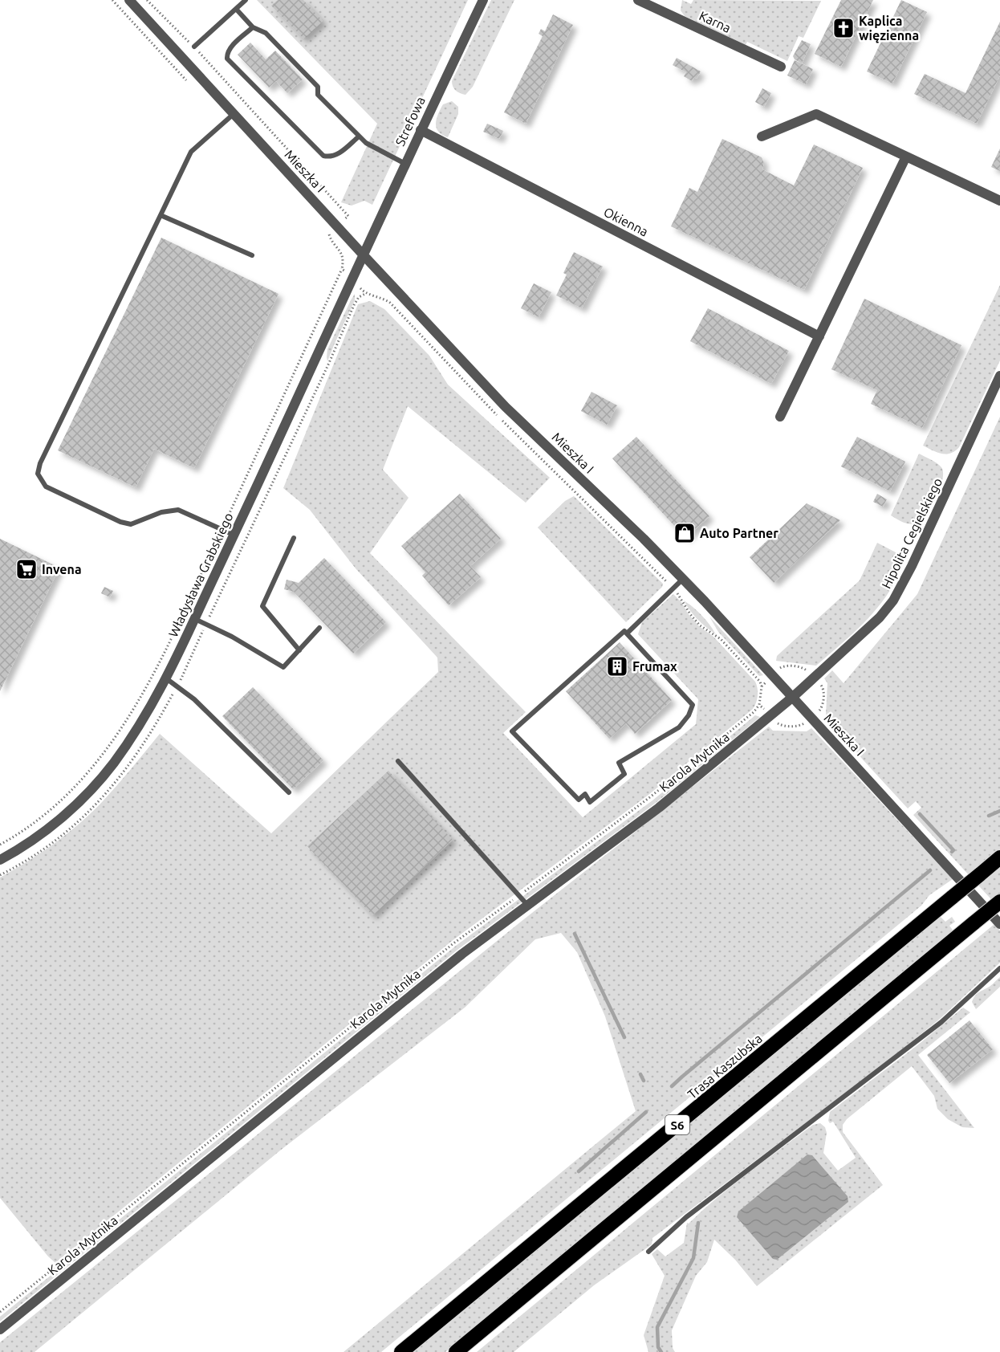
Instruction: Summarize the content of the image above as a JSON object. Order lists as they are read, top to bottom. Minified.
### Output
{"streets":{"highway":["Trasa Kaszubska","S6"],"street":["Karna","Strefowa","Mieszka I","Okienna","Hipolita Cegielskiego","Władysława Grabskiego","Karola Mytnika"]},"crossings":[["Strefowa","Mieszka I"],["Strefowa","Okienna"],["Strefowa","Władysława Grabskiego"],["Mieszka I","Hipolita Cegielskiego"],["Mieszka I","Władysława Grabskiego"],["Mieszka I","Karola Mytnika"],["Hipolita Cegielskiego","Karola Mytnika"]],"places":{"church":["Kaplica więzienna"],"shop":["Auto Partner"],"supermarket":["Invena"],"building":["Frumax"]}}
